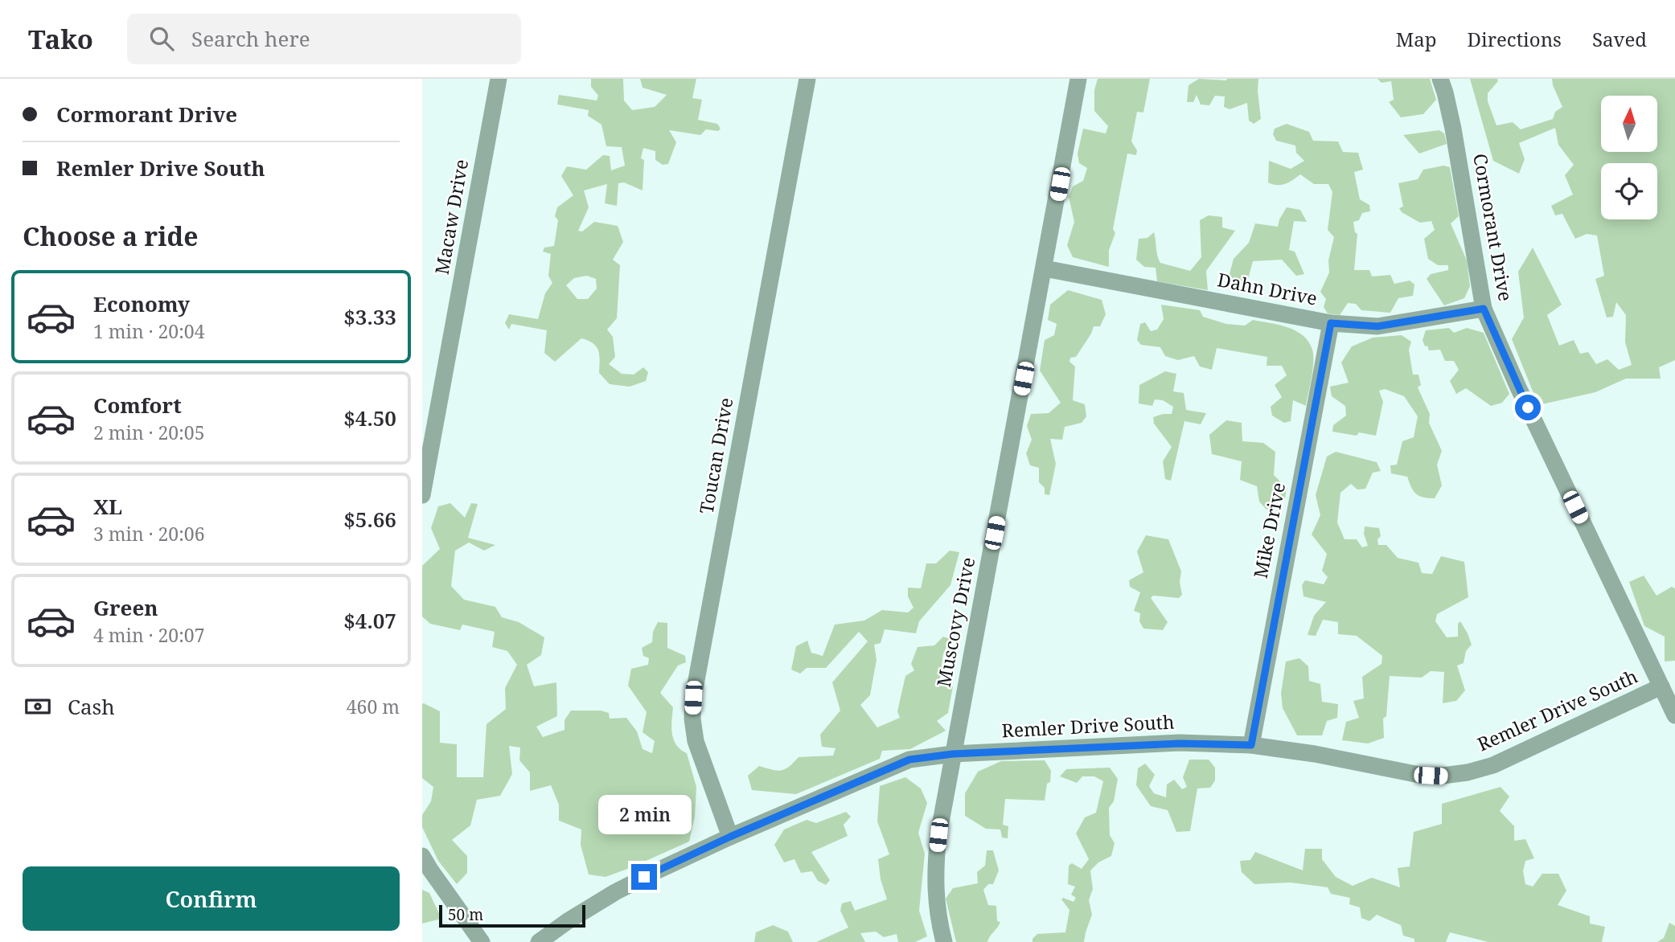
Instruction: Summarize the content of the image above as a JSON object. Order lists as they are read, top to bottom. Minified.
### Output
{"streets":{"street":["Macaw Drive","Cormorant Drive","Dahn Drive","Toucan Drive","Mike Drive","Muscovy Drive","Remler Drive South"]},"crossings":[["Cormorant Drive","Dahn Drive"],["Cormorant Drive","Remler Drive South"],["Dahn Drive","Mike Drive"],["Dahn Drive","Muscovy Drive"],["Toucan Drive","Remler Drive South"],["Mike Drive","Remler Drive South"],["Muscovy Drive","Remler Drive South"]],"scale_bar":"50 m","north":"top","page":{"header":"Tako","search":"Search here","nav":["Map","Directions","Saved"],"banner":["Cormorant Drive","Remler Drive South"],"heading":"Choose a ride","list":[{"name":"Economy","note":"1 min · 20:04","value":"$3.33"},{"name":"Comfort","note":"2 min · 20:05","value":"$4.50"},{"name":"XL","note":"3 min · 20:06","value":"$5.66"},{"name":"Green","note":"4 min · 20:07","value":"$4.07"}],"pay":["Cash","460 m"],"bubble":"2 min","buttons":"Confirm","scale":"50 m"}}
